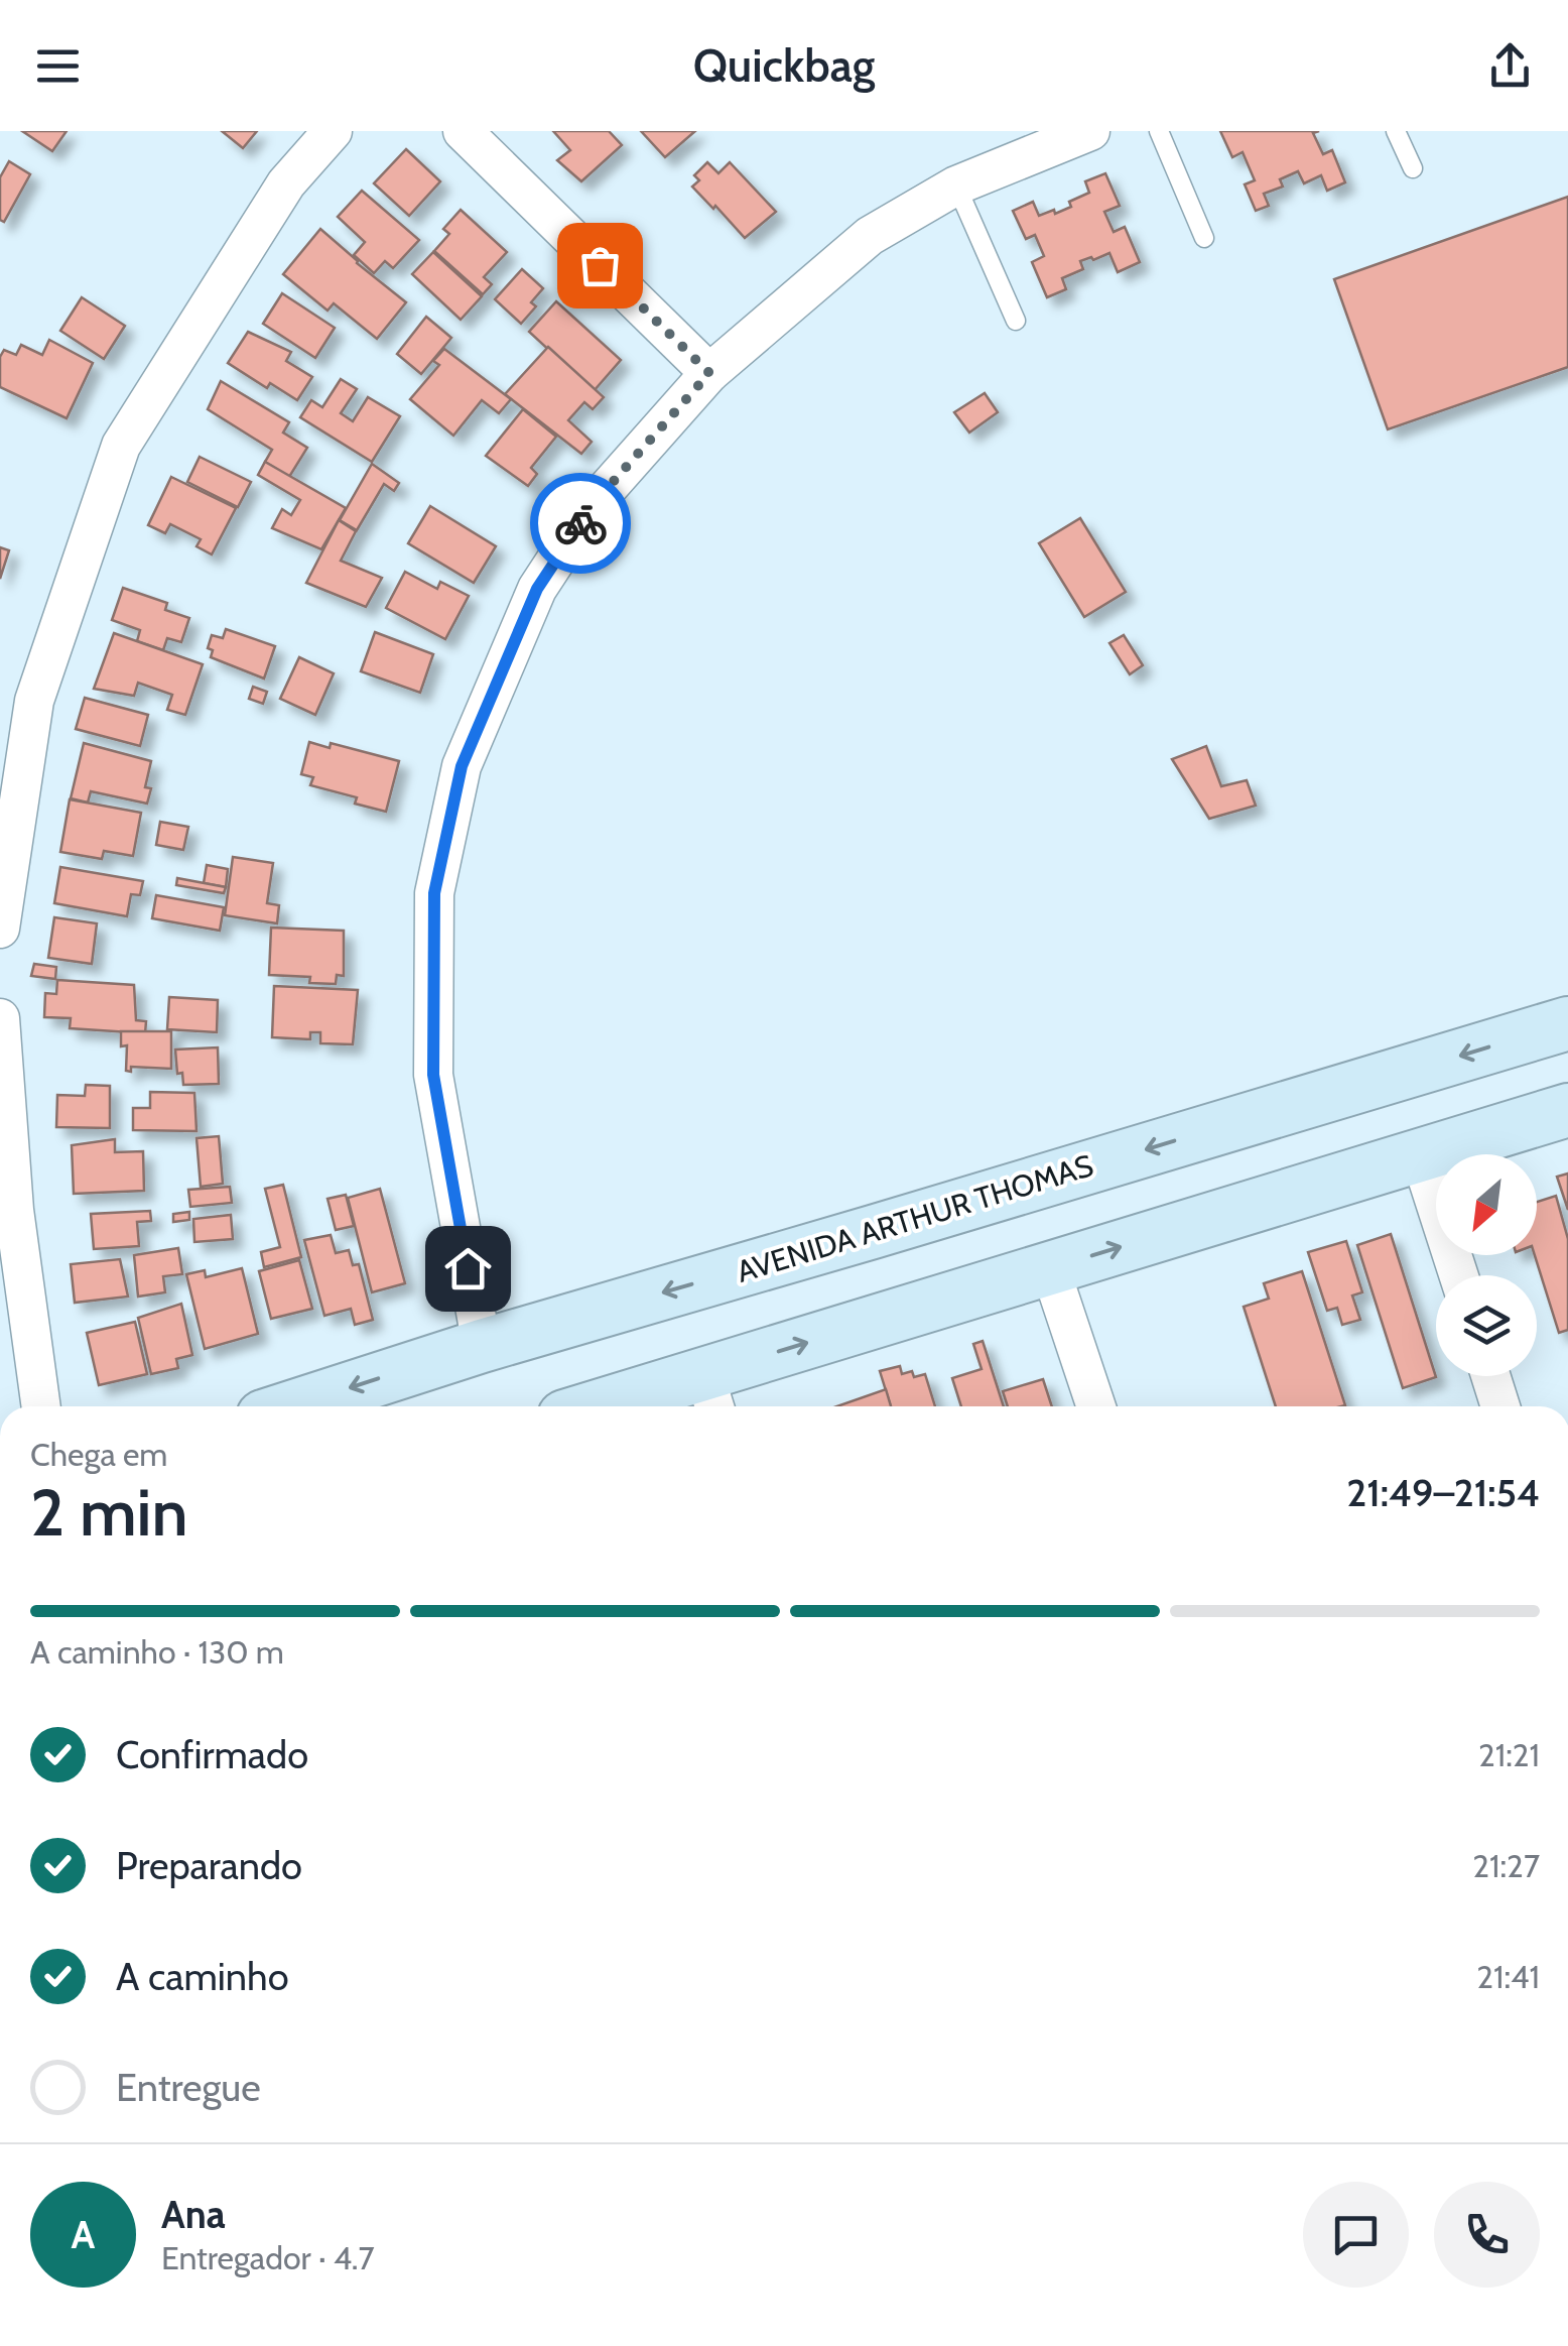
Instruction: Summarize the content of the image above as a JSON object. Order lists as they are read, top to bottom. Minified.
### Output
{"streets":{"main road":["AVENIDA ARTHUR THOMAS"]},"north":"bottom left","page":{"header":"Quickbag","heading":["2 min","Chega em","21:49–21:54"],"panel":["Ana","Entregador · 4.7"],"bar":"A caminho · 130 m","list":[["Confirmado","21:21"],["Preparando","21:27"],["A caminho","21:41"],"Entregue"],"round":"A"}}
